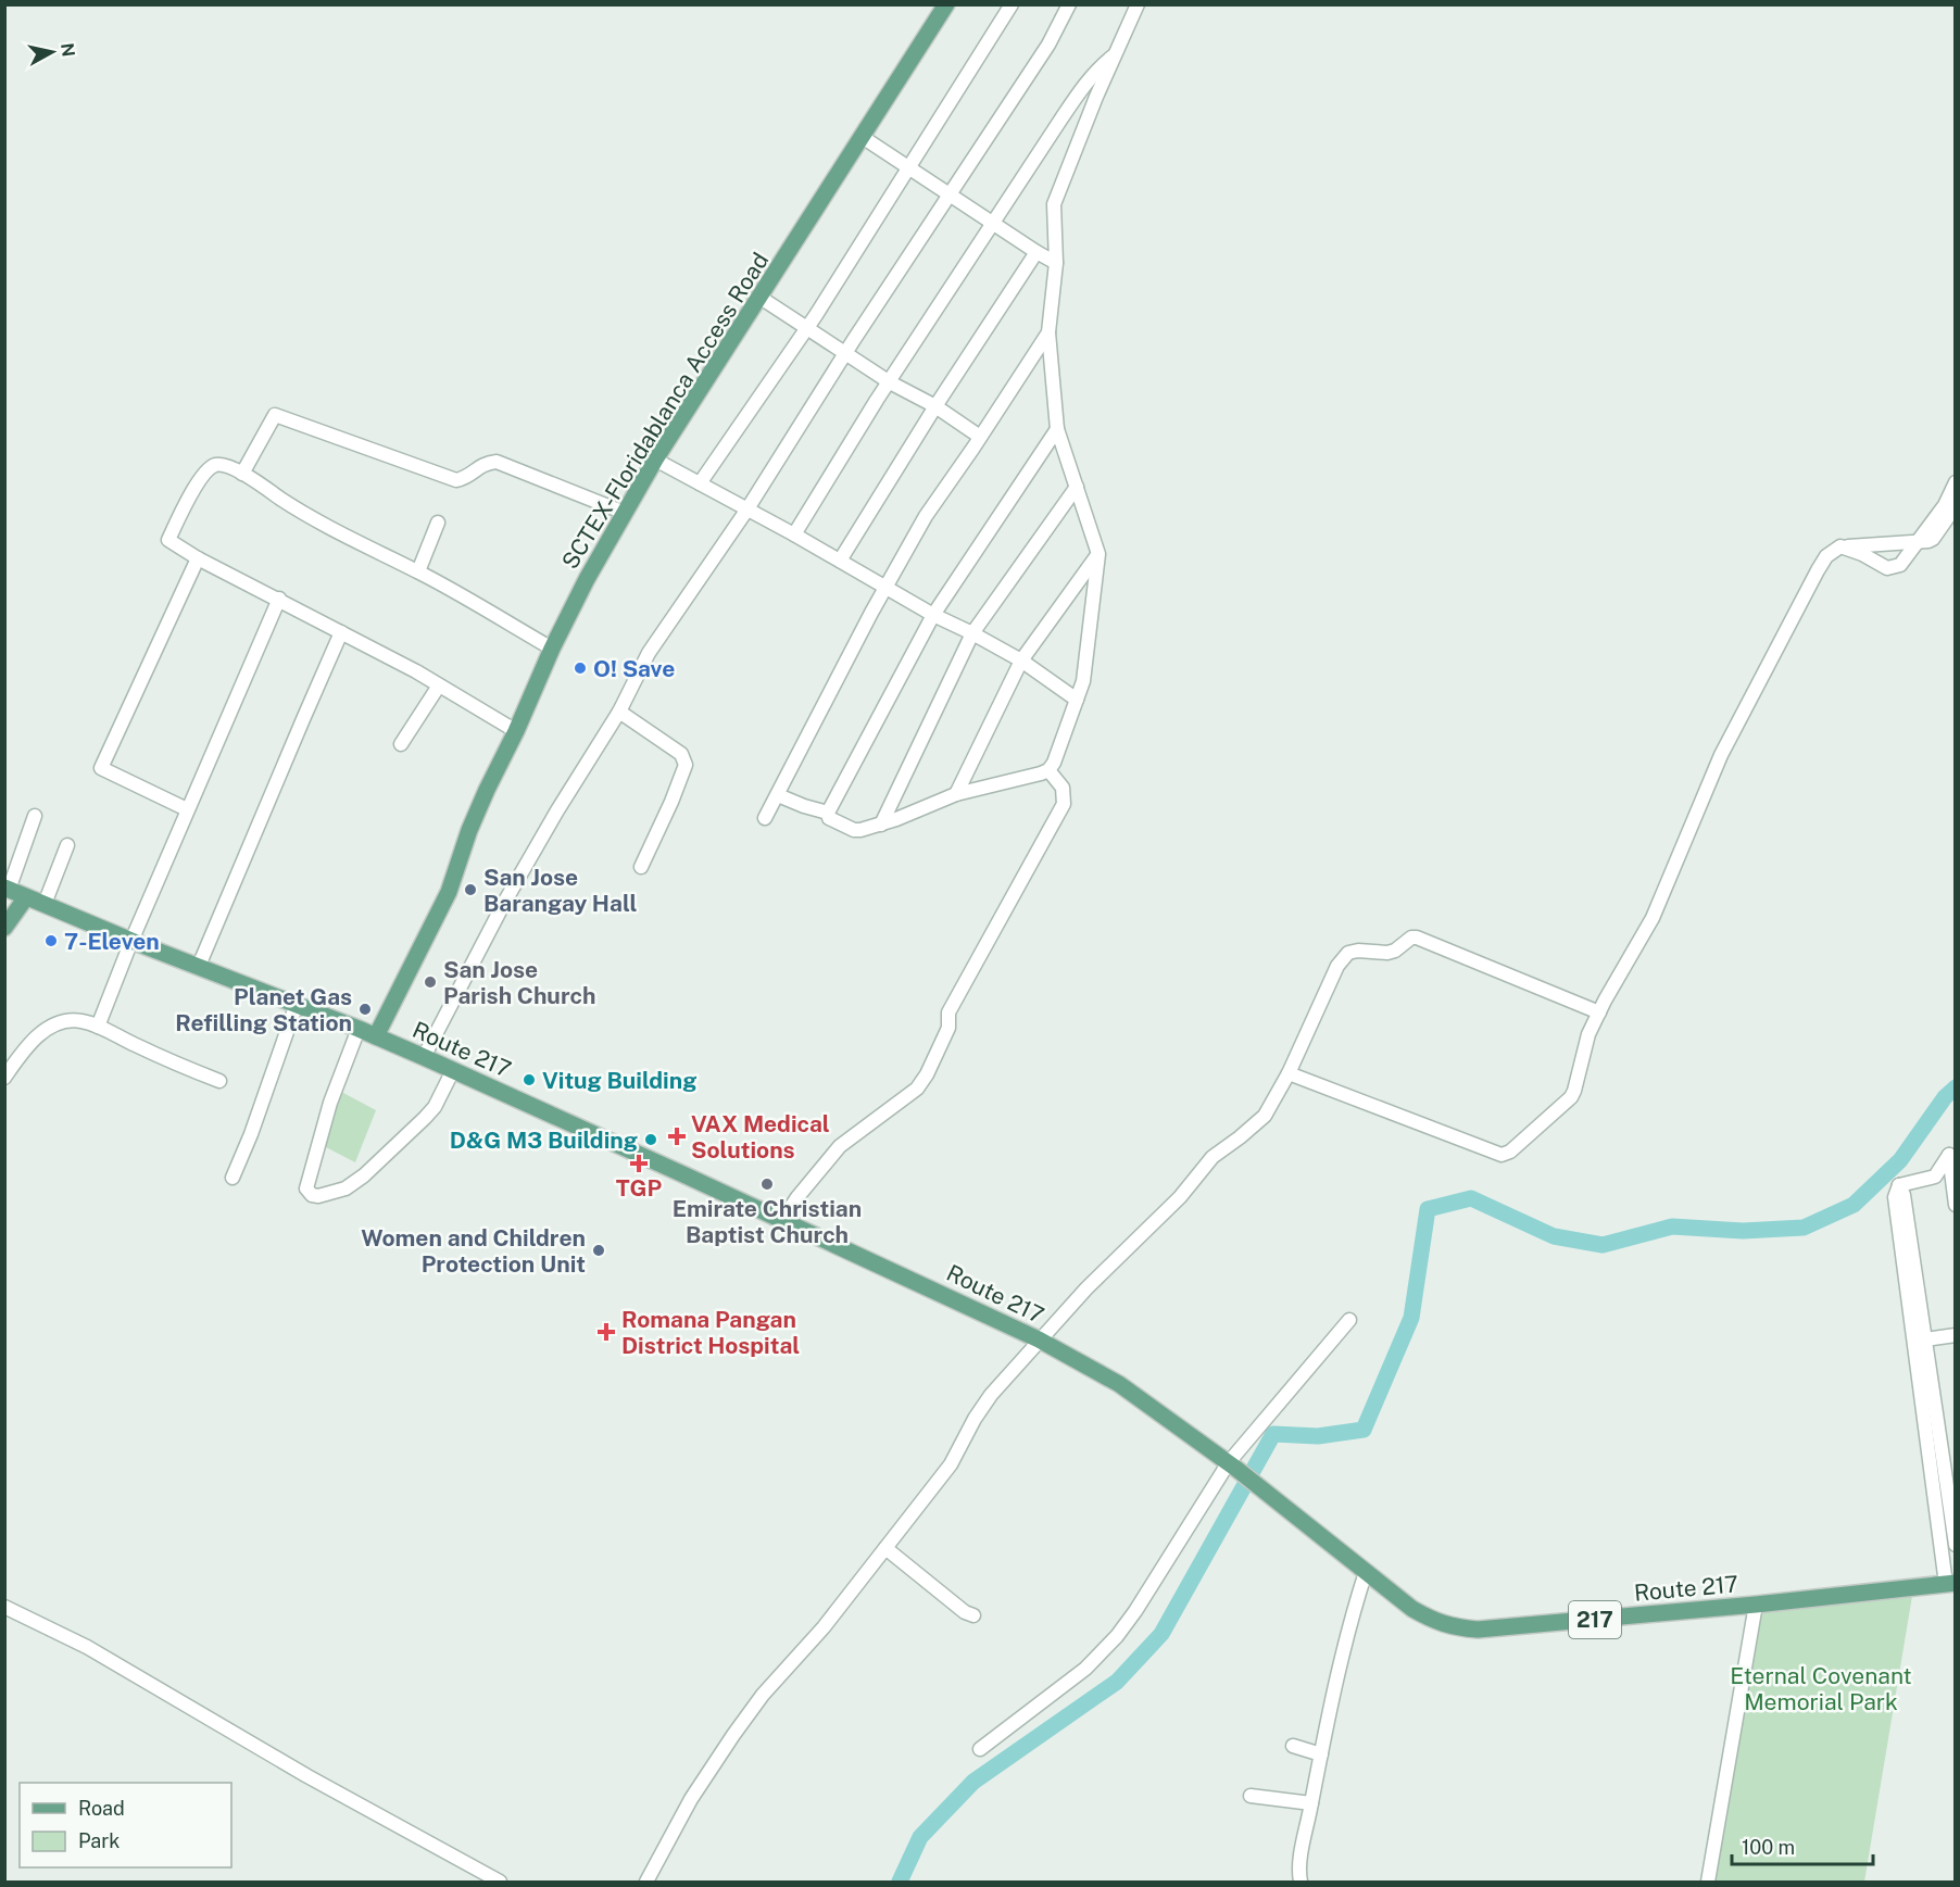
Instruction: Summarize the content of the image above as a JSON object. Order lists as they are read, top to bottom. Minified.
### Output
{"streets":{"main road":["SCTEX-Floridablanca Access Road","Route 217","217"]},"crossings":[["SCTEX-Floridablanca Access Road","Route 217"]],"parks":["Eternal Covenant Memorial Park"],"places":{"other":["O! Save","San Jose Barangay Hall","7-Eleven","San Jose Parish Church","Planet Gas Refilling Station","Vitug Building","D&G M3 Building","Emirate Christian Baptist Church","Women and Children Protection Unit"],"health":["VAX Medical Solutions","TGP","Romana Pangan District Hospital"]},"legend":["Road","Park"],"scale_bar":"100 m","north":"right"}
